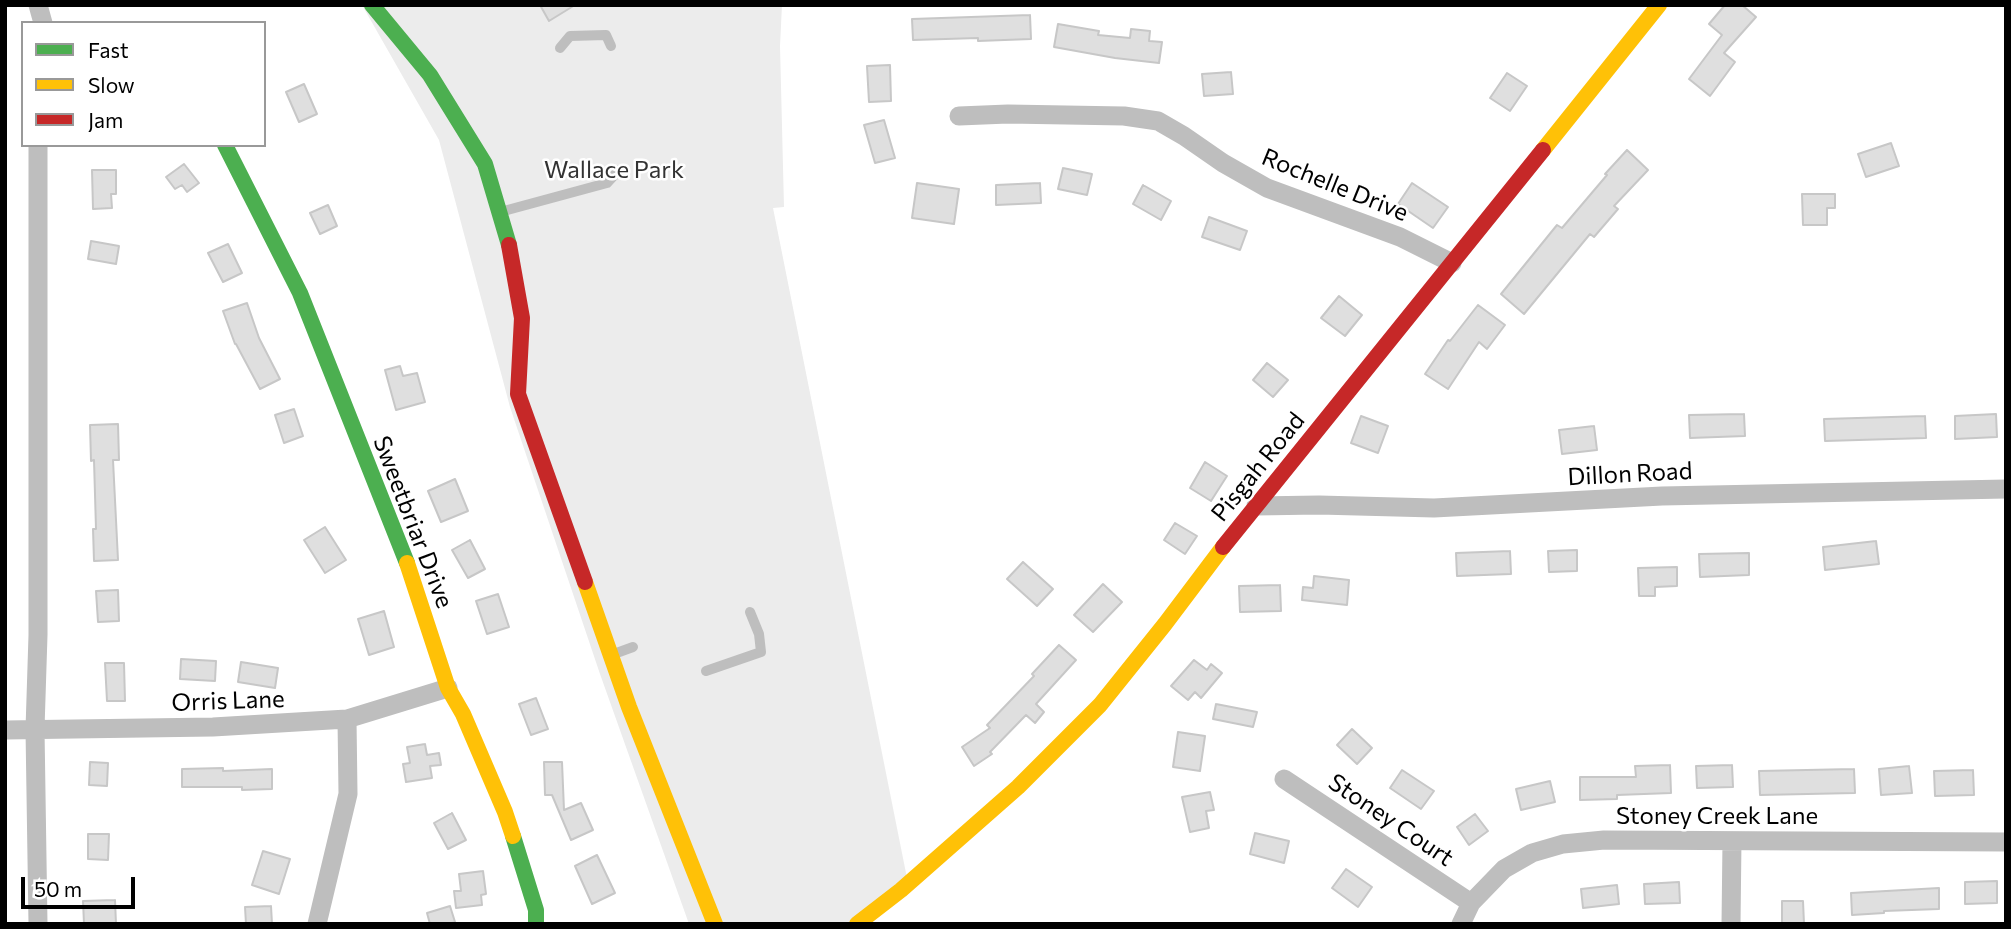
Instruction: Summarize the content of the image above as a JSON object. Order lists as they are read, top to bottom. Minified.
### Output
{"streets":{"street":["Rochelle Drive","Pisgah Road","Dillon Road","Sweetbriar Drive","Orris Lane","Stoney Creek Lane","Stoney Court"]},"crossings":[["Rochelle Drive","Pisgah Road"],["Pisgah Road","Dillon Road"],["Sweetbriar Drive","Orris Lane"],["Stoney Creek Lane","Stoney Court"]],"parks":["Wallace Park"],"legend":["Fast","Slow","Jam"],"scale_bar":"50 m"}
